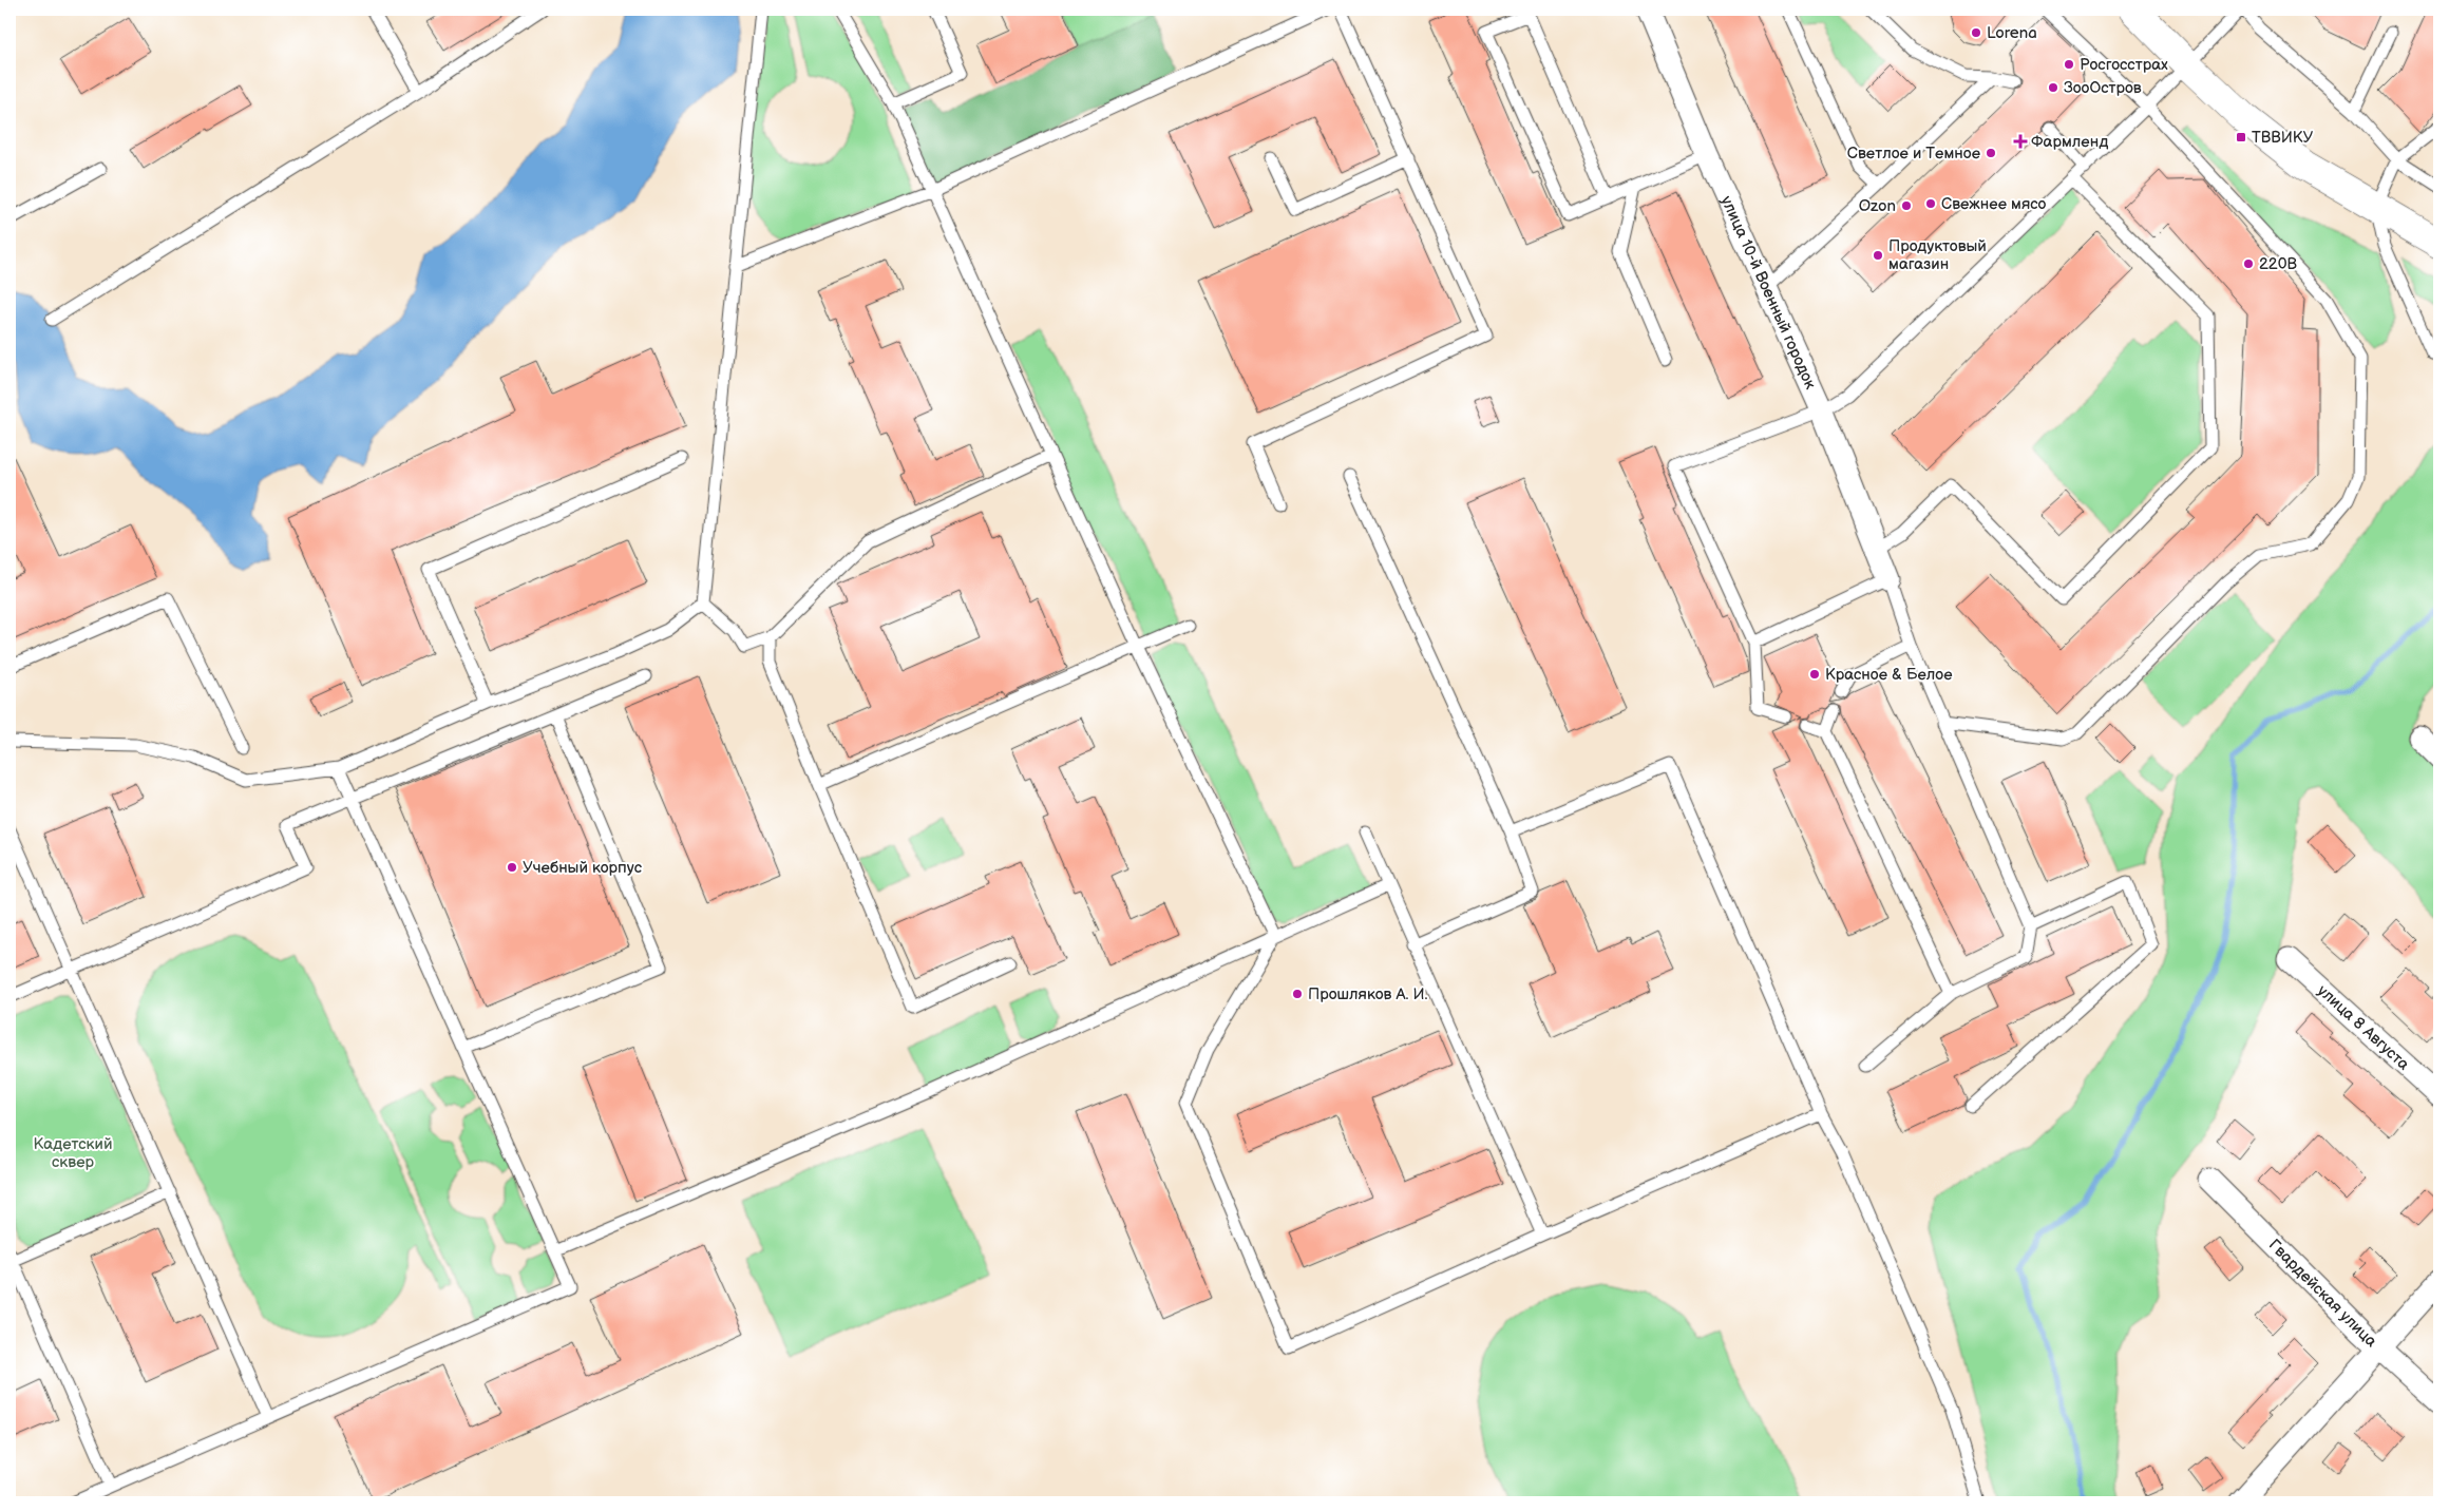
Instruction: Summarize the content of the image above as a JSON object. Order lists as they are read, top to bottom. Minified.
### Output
{"streets":{"street":["улица 10-й Военный городок","улица 8 Августа","Гвардейская улица"]},"parks":["Кадетский сквер"],"places":{"other":["Lorena","Росгосстрах","ЗооОстров","Светлое и Темное","Свежнее мясо","Ozon","Продуктовый магазин","220В","Красное & Белое","Учебный корпус","Прошляков А. И."],"transit":["ТВВИКУ"],"health":["Фармленд"]}}
